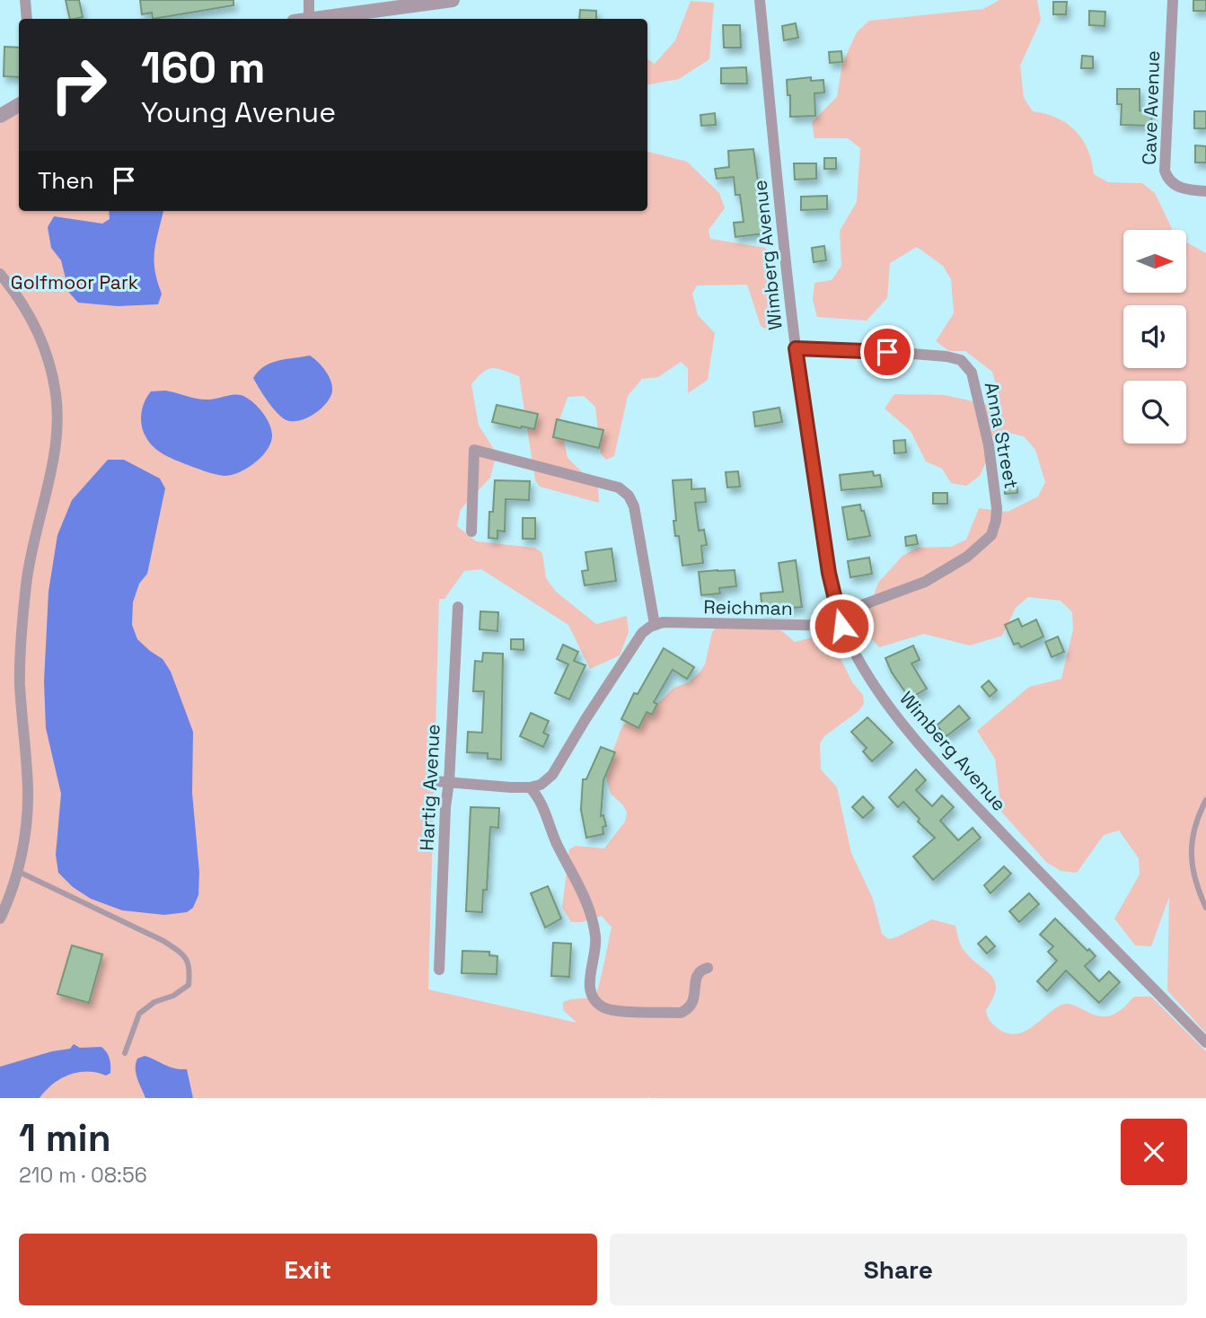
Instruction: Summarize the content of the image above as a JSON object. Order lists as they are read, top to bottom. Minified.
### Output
{"streets":{"street":["Cave Avenue","Wimberg Avenue","Anna Street","Reichman","Hartig Avenue"]},"crossings":[["Wimberg Avenue","Anna Street"],["Wimberg Avenue","Reichman"],["Anna Street","Reichman"]],"parks":["Golfmoor Park"],"north":"right","page":{"turn":["160 m","Young Avenue"],"then":"Then","heading":["1 min","210 m · 08:56"],"buttons":["Exit","Share"]}}
